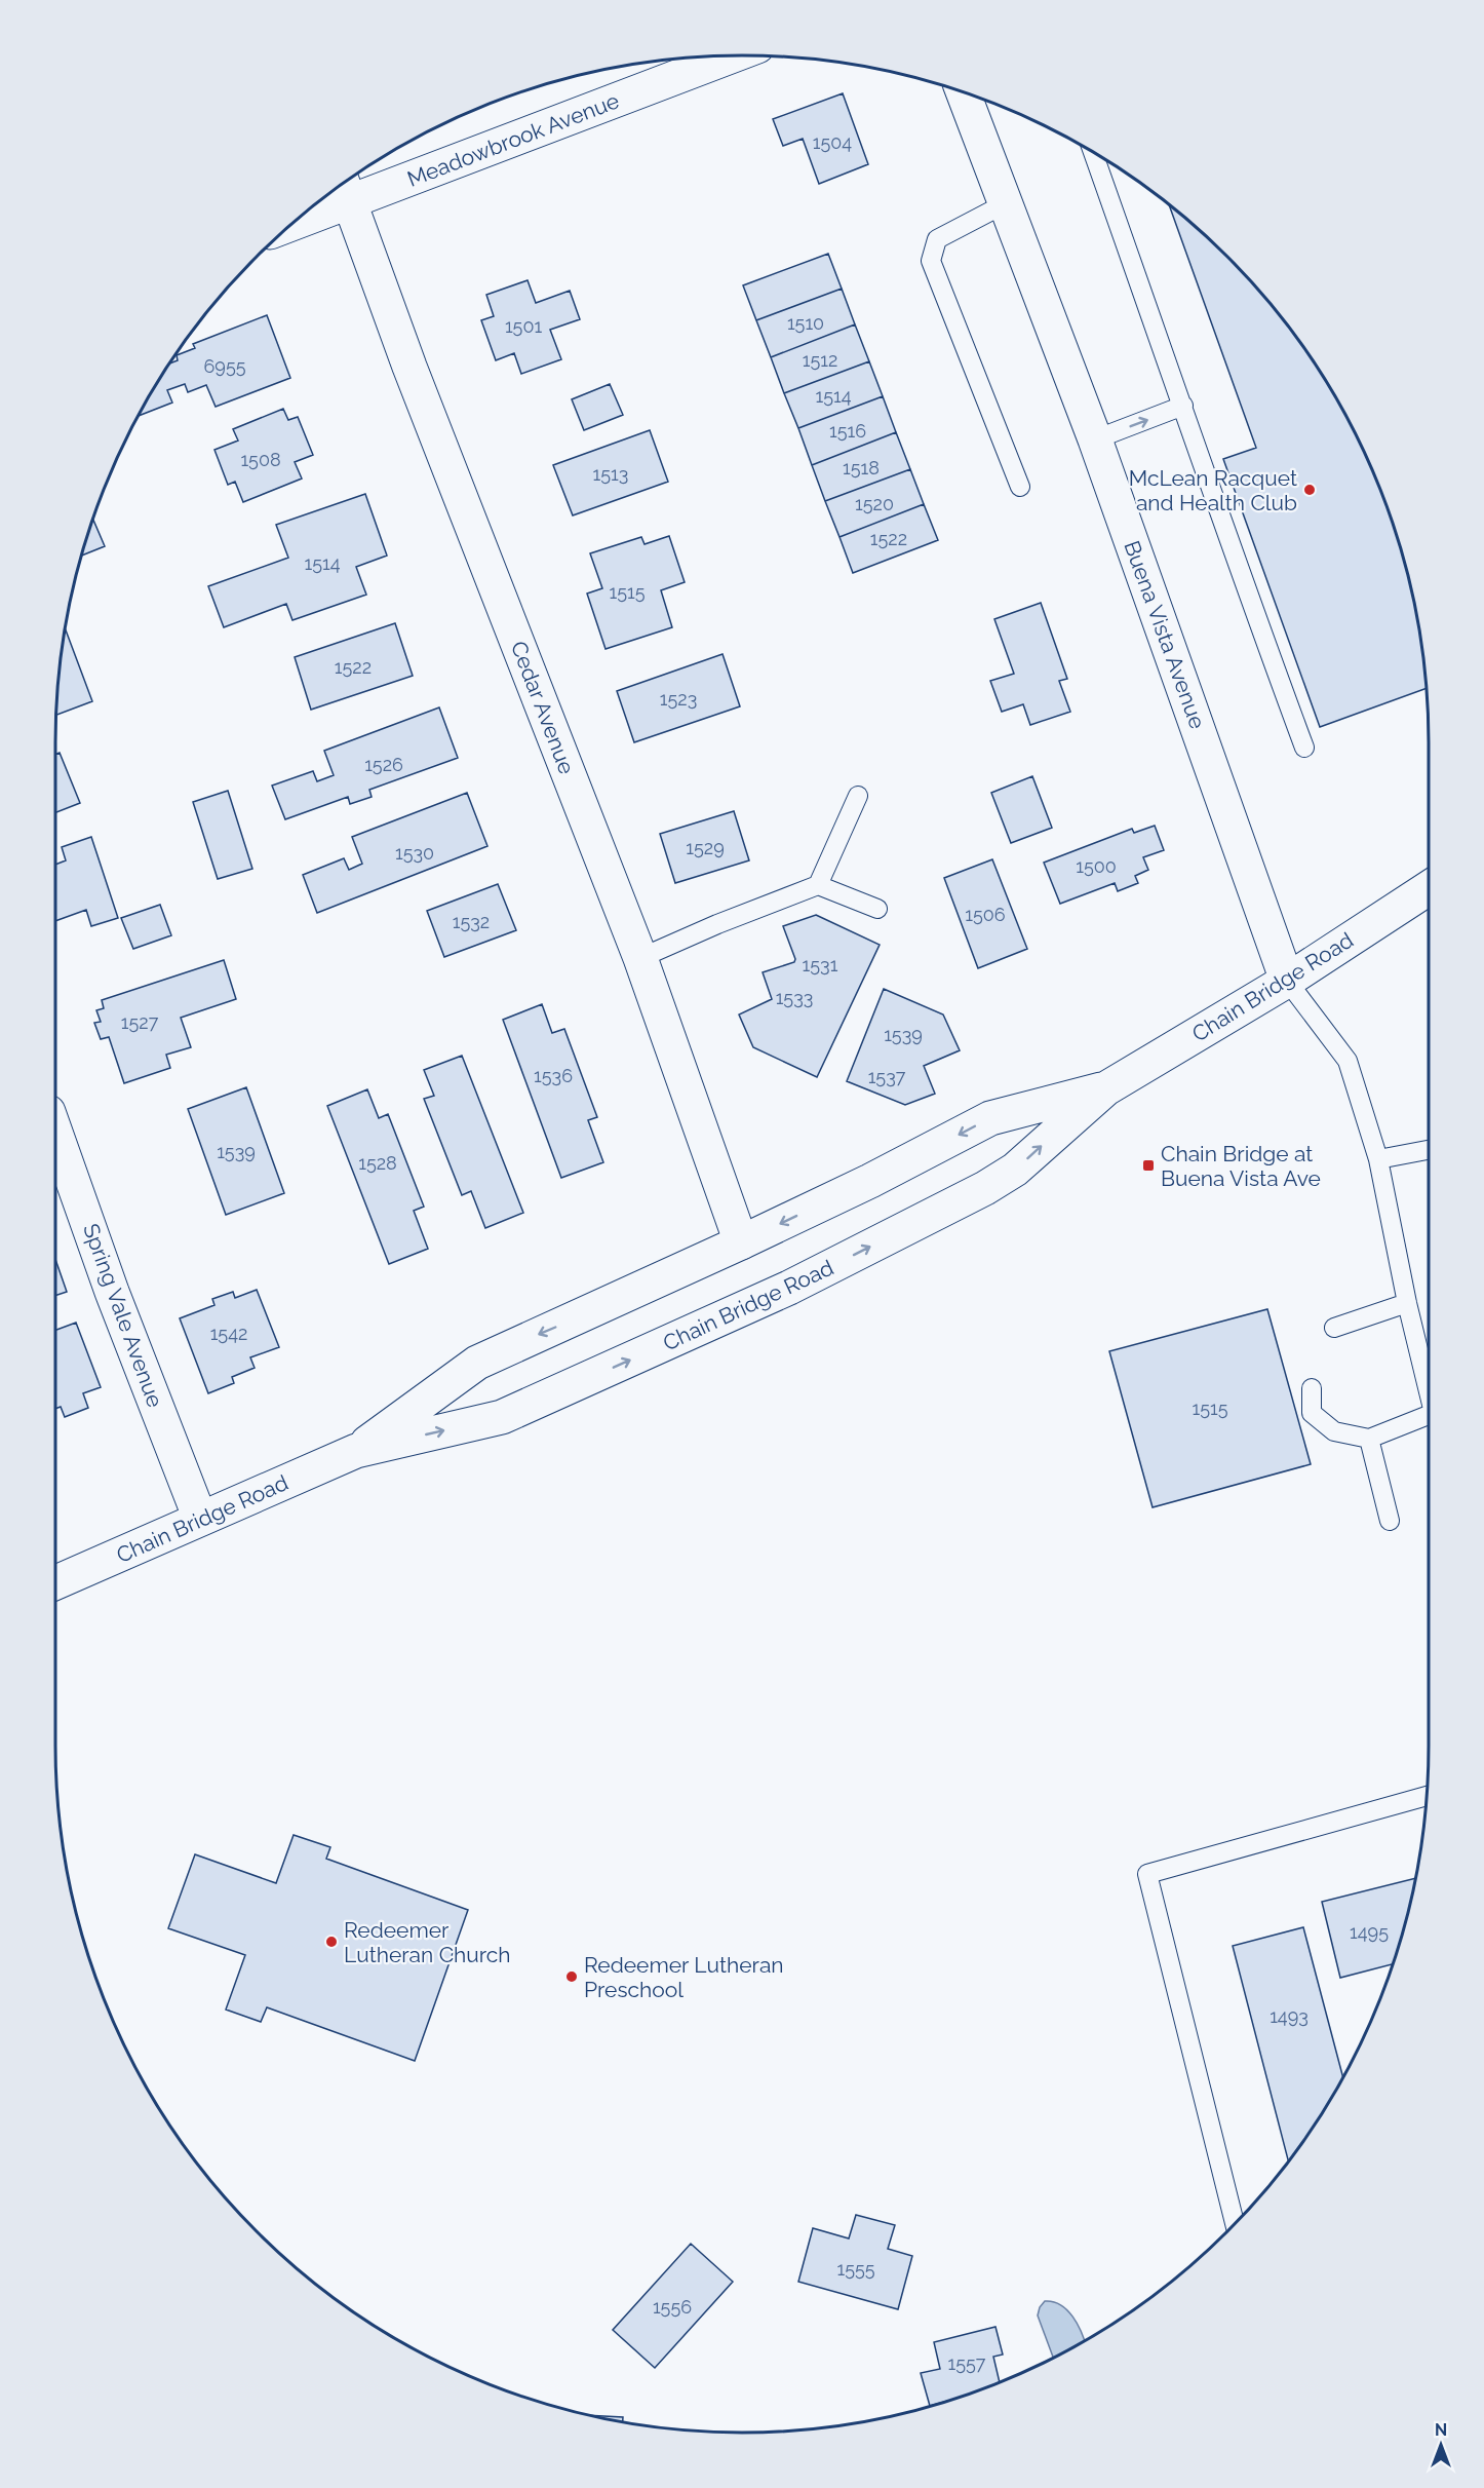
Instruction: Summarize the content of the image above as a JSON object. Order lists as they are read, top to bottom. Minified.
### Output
{"streets":{"street":["Meadowbrook Avenue","Buena Vista Avenue","Cedar Avenue","Chain Bridge Road","Spring Vale Avenue"]},"crossings":[["Meadowbrook Avenue","Cedar Avenue"],["Buena Vista Avenue","Chain Bridge Road"],["Cedar Avenue","Chain Bridge Road"],["Chain Bridge Road","Spring Vale Avenue"]],"places":{"other":["McLean Racquet and Health Club","Redeemer Lutheran Church","Redeemer Lutheran Preschool"],"transit":["Chain Bridge at Buena Vista Ave"]},"house_numbers":["1504","1510","1501","1512","6955","1514","1516","1508","1518","1513","1520","1522","1514","1515","1522","1523","1526","1529","1530","1500","1506","1532","1531","1533","1527","1539","1536","1537","1539","1528","1542","1515","1495","1493","1555","1556","1557"],"north":"top"}
